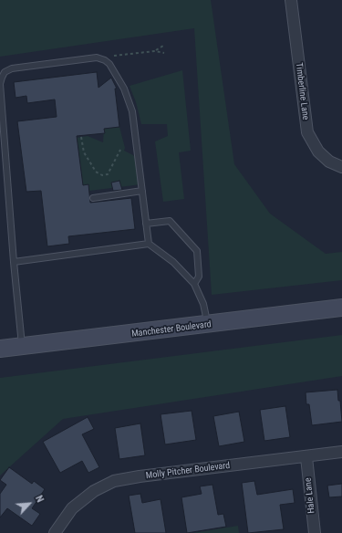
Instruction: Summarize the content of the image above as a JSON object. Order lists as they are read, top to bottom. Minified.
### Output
{"streets":{"street":["Timberline Lane","Manchester Boulevard","Molly Pitcher Boulevard","Hale Lane"]},"crossings":[["Molly Pitcher Boulevard","Hale Lane"]],"north":"top right"}
